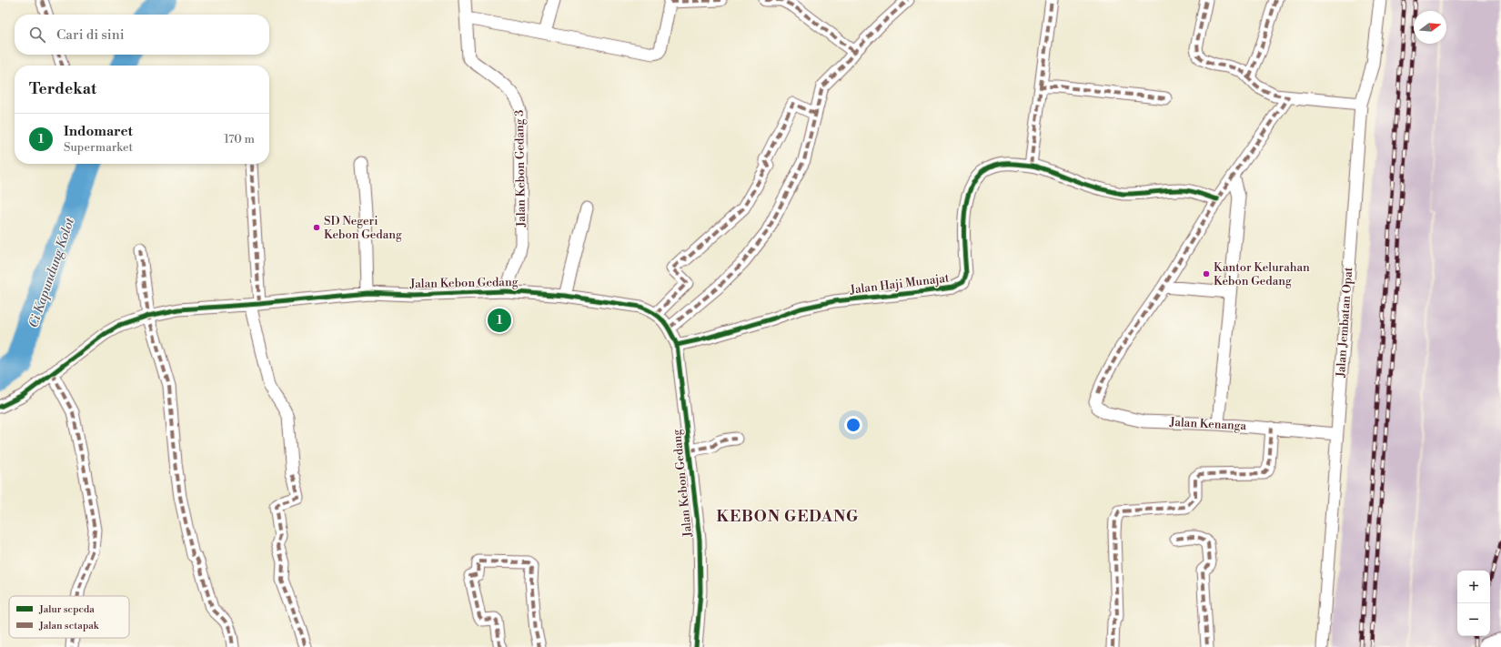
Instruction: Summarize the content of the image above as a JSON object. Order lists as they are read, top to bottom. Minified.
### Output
{"streets":{"street":["Jalan Kebon Gedang 3","Jalan Kebon Gedang","Jalan Haji Munajat","Jalan Jembatan Opat","Jalan Kenanga"]},"crossings":[["Jalan Kebon Gedang 3","Jalan Kebon Gedang"],["Jalan Kebon Gedang","Jalan Haji Munajat"],["Jalan Jembatan Opat","Jalan Kenanga"]],"districts":["KEBON GEDANG"],"water":["Ci Kapundung Kolot"],"places":["SD Negeri Kebon Gedang","Kantor Kelurahan Kebon Gedang"],"legend":["Jalur sepeda","Jalan setapak"],"north":"right","page":{"search":"Cari di sini","heading":"Terdekat","list":[{"mark":"1","name":"Indomaret","note":"Supermarket","value":"170 m"}],"pins":"1","map_buttons":["+","−"]}}
